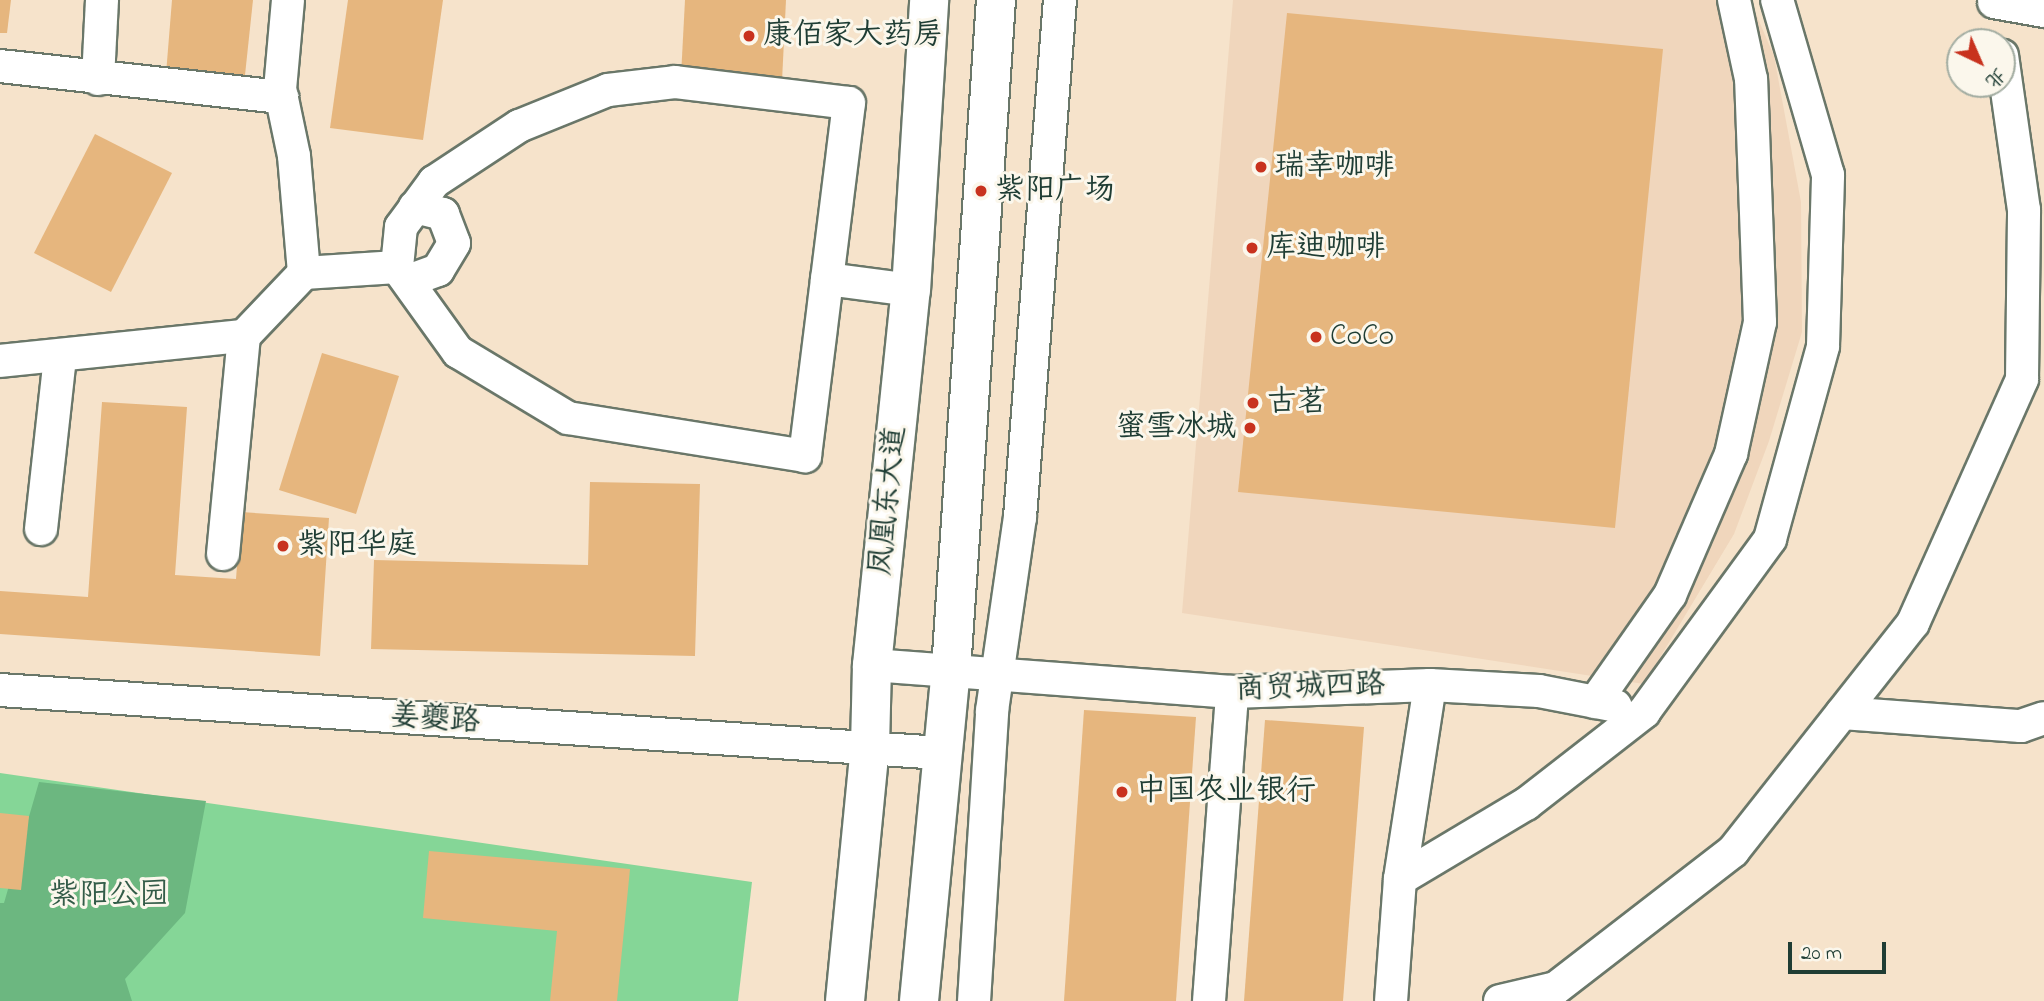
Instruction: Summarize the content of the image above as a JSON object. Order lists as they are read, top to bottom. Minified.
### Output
{"streets":{"main road":["凤凰东大道"],"street":["商贸城四路","姜夔路"]},"crossings":[["凤凰东大道","商贸城四路"],["凤凰东大道","姜夔路"]],"parks":["紫阳公园"],"places":["康佰家大药房","瑞幸咖啡","紫阳广场","库迪咖啡","CoCo","古茗","蜜雪冰城","紫阳华庭","中国农业银行"],"scale_bar":"20 m","north":"bottom right"}
